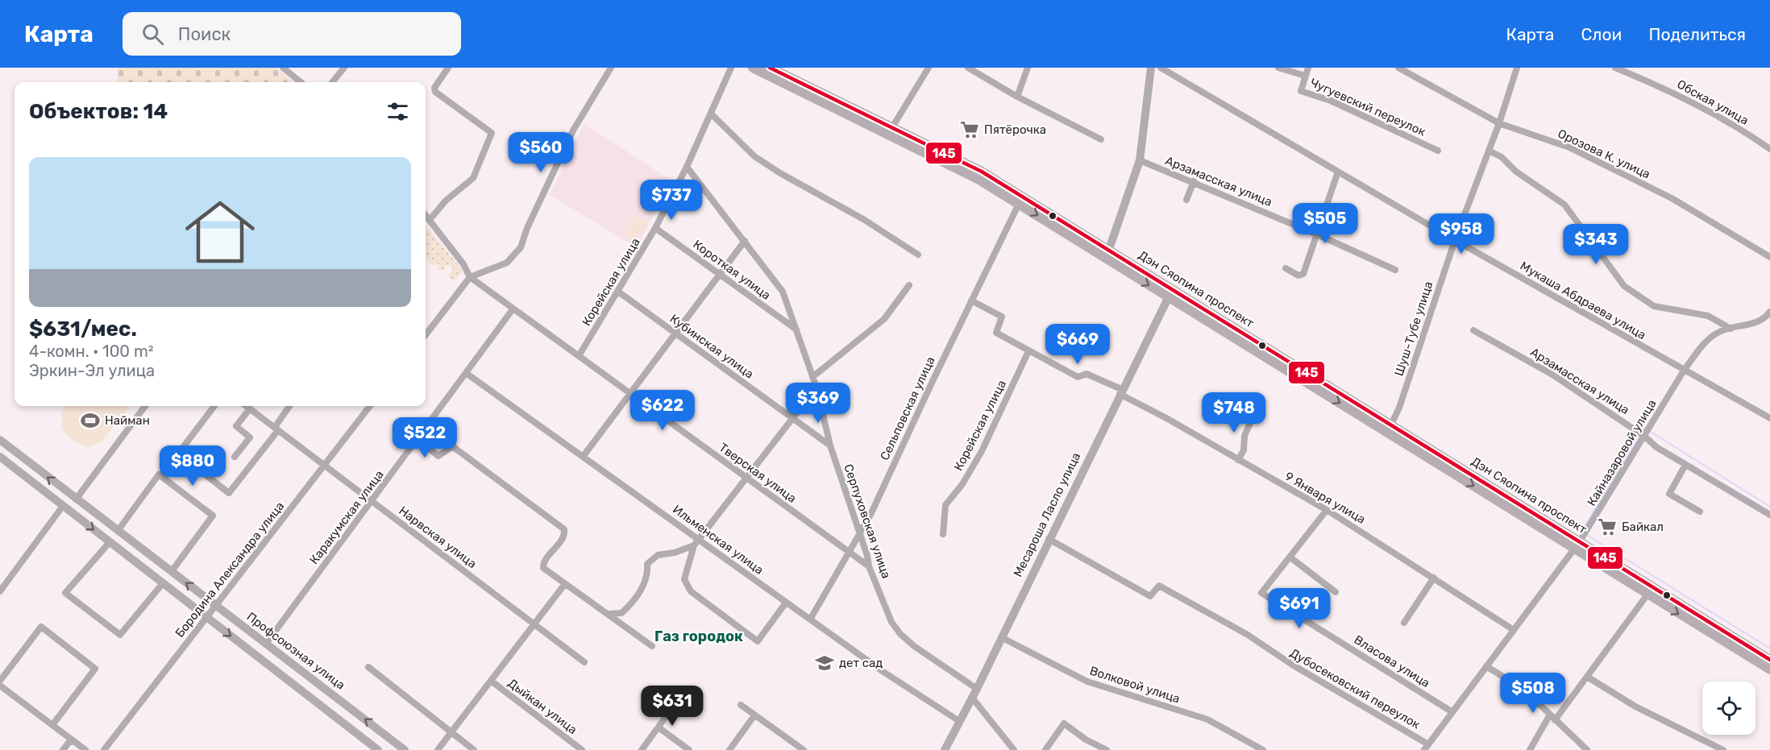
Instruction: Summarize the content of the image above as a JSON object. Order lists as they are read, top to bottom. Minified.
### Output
{"streets":{"main road":["Дэн Сяопина проспект"],"street":["Обская улица","Чугуевский переулок","Орозова К. улица","Арзамасская улица","Короткая улица","Корейская улица","Мукаша Абдраева улица","Шуш-Тубе улица","Кубинская улица","Сельповская улица","Кайназаровой улица","Тверская улица","9 Января улица","Месароша Ласло улица","Каракумская улица","Серпуховская улица","Нарвская улица","Ильменская улица","Бородина Александра улица","Профсоюзная улица","Власова улица","Волковой улица","Дубосековский переулок","Дыйкан улица"]},"crossings":[["Орозова К. улица","Шуш-Тубе улица"],["Арзамасская улица","Кайназаровой улица"],["Короткая улица","Корейская улица"],["Короткая улица","Серпуховская улица"],["Корейская улица","Кубинская улица"],["Корейская улица","Тверская улица"],["Корейская улица","Серпуховская улица"],["Дэн Сяопина проспект","Шуш-Тубе улица"],["Дэн Сяопина проспект","Сельповская улица"],["Дэн Сяопина проспект","Кайназаровой улица"],["Дэн Сяопина проспект","Месароша Ласло улица"],["Мукаша Абдраева улица","Шуш-Тубе улица"],["Мукаша Абдраева улица","Кайназаровой улица"],["Кубинская улица","Серпуховская улица"],["Сельповская улица","Тверская улица"],["Сельповская улица","Серпуховская улица"],["Сельповская улица","Ильменская улица"],["Кайназаровой улица","9 Января улица"],["Кайназаровой улица","Власова улица"],["Кайназаровой улица","Дубосековский переулок"],["Тверская улица","Каракумская улица"],["Тверская улица","Серпуховская улица"],["9 Января улица","Месароша Ласло улица"],["9 Января улица","Власова улица"],["Месароша Ласло улица","Серпуховская улица"],["Месароша Ласло улица","Ильменская улица"],["Месароша Ласло улица","Волковой улица"],["Месароша Ласло улица","Дубосековский переулок"],["Каракумская улица","Нарвская улица"],["Каракумская улица","Ильменская улица"],["Каракумская улица","Профсоюзная улица"],["Нарвская улица","Бородина Александра улица"],["Бородина Александра улица","Профсоюзная улица"]],"districts":["Газ городок"],"places":{"supermarket":["Пятёрочка","Байкал"],"sports":["Найман"],"school or university":["дет сад"]},"lines":["transit line 145"],"page":{"header":"Карта","search":"Поиск","nav":["Карта","Слои","Поделиться"],"heading":"Объектов: 14","price":["$560","$737","$505","$958","$343","$669","$369","$622","$748","$522","$880","$691","$508","$631"],"list":[{"name":"$631/мес.","note":"4-комн. · 100 m² · Эркин-Эл улица"}]}}
